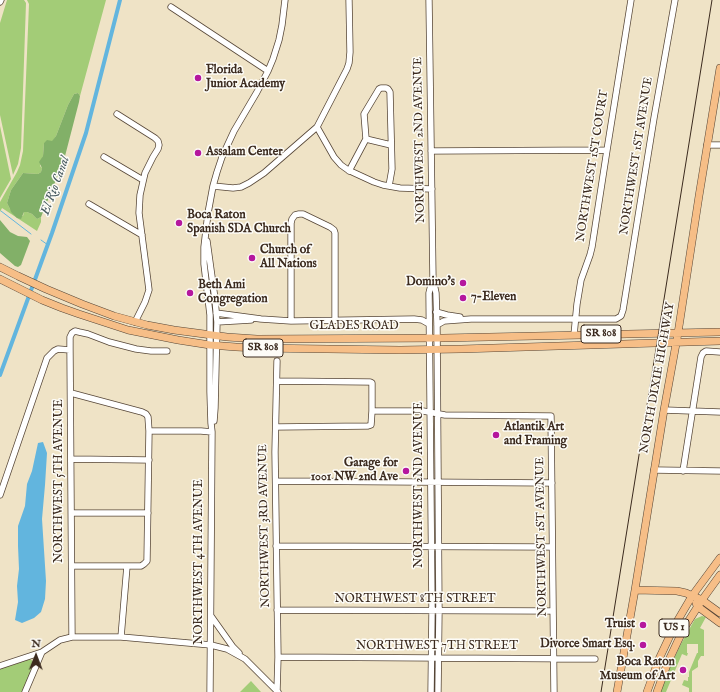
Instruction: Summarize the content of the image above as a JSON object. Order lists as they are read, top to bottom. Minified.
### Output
{"streets":{"main road":["GLADES ROAD","SR 808","NORTH DIXIE HIGHWAY","US 1"],"street":["NORTHWEST 2ND AVENUE","NORTHWEST 1ST AVENUE","NORTHWEST 1ST COURT","NORTHWEST 5TH AVENUE","NORTHWEST 3RD AVENUE","NORTHWEST 4TH AVENUE","NORTHWEST 8TH STREET","NORTHWEST 7TH STREET"]},"crossings":[["NORTHWEST 2ND AVENUE","NORTHWEST 1ST AVENUE"],["NORTHWEST 2ND AVENUE","GLADES ROAD"],["NORTHWEST 2ND AVENUE","NORTHWEST 8TH STREET"],["NORTHWEST 2ND AVENUE","NORTHWEST 7TH STREET"],["NORTHWEST 1ST AVENUE","NORTHWEST 1ST COURT"],["NORTHWEST 1ST AVENUE","NORTHWEST 8TH STREET"],["NORTHWEST 1ST AVENUE","NORTHWEST 7TH STREET"],["NORTHWEST 1ST COURT","GLADES ROAD"],["GLADES ROAD","NORTH DIXIE HIGHWAY"],["GLADES ROAD","NORTHWEST 4TH AVENUE"],["NORTHWEST 3RD AVENUE","NORTHWEST 8TH STREET"],["NORTHWEST 3RD AVENUE","NORTHWEST 7TH STREET"]],"water":["El Rio Canal"],"places":["Florida Junior Academy","Assalam Center","Boca Raton Spanish SDA Church","Church of All Nations","Domino's","Beth Ami Congregation","7-Eleven","Atlantik Art and Framing","Garage for 1001 NW 2nd Ave","Truist","Divorce Smart Esq.","Boca Raton Museum of Art"],"north":"top"}
